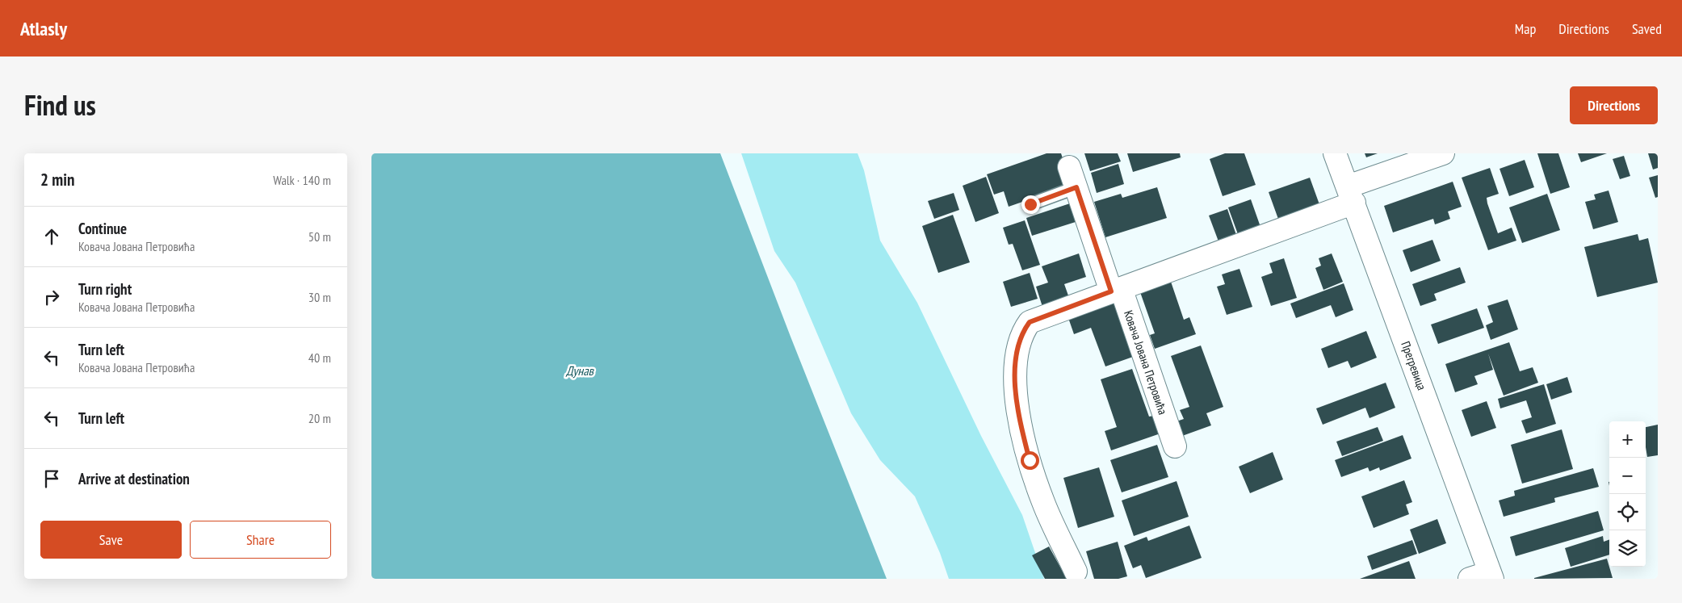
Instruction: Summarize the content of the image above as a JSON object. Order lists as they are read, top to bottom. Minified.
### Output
{"streets":{"street":["Ковача Јована Петровића","Прегревица"]},"water":["Дунав"],"page":{"header":"Atlasly","nav":["Map","Directions","Saved"],"title":"Find us","buttons":["Directions",["Save","Share"]],"heading":["2 min","Walk · 140 m"],"list":[["Continue","Ковача Јована Петровића","50 m"],["Turn right","Ковача Јована Петровића","30 m"],["Turn left","Ковача Јована Петровића","40 m"],["Turn left","20 m"],"Arrive at destination"],"map_buttons":["+","−"]}}
